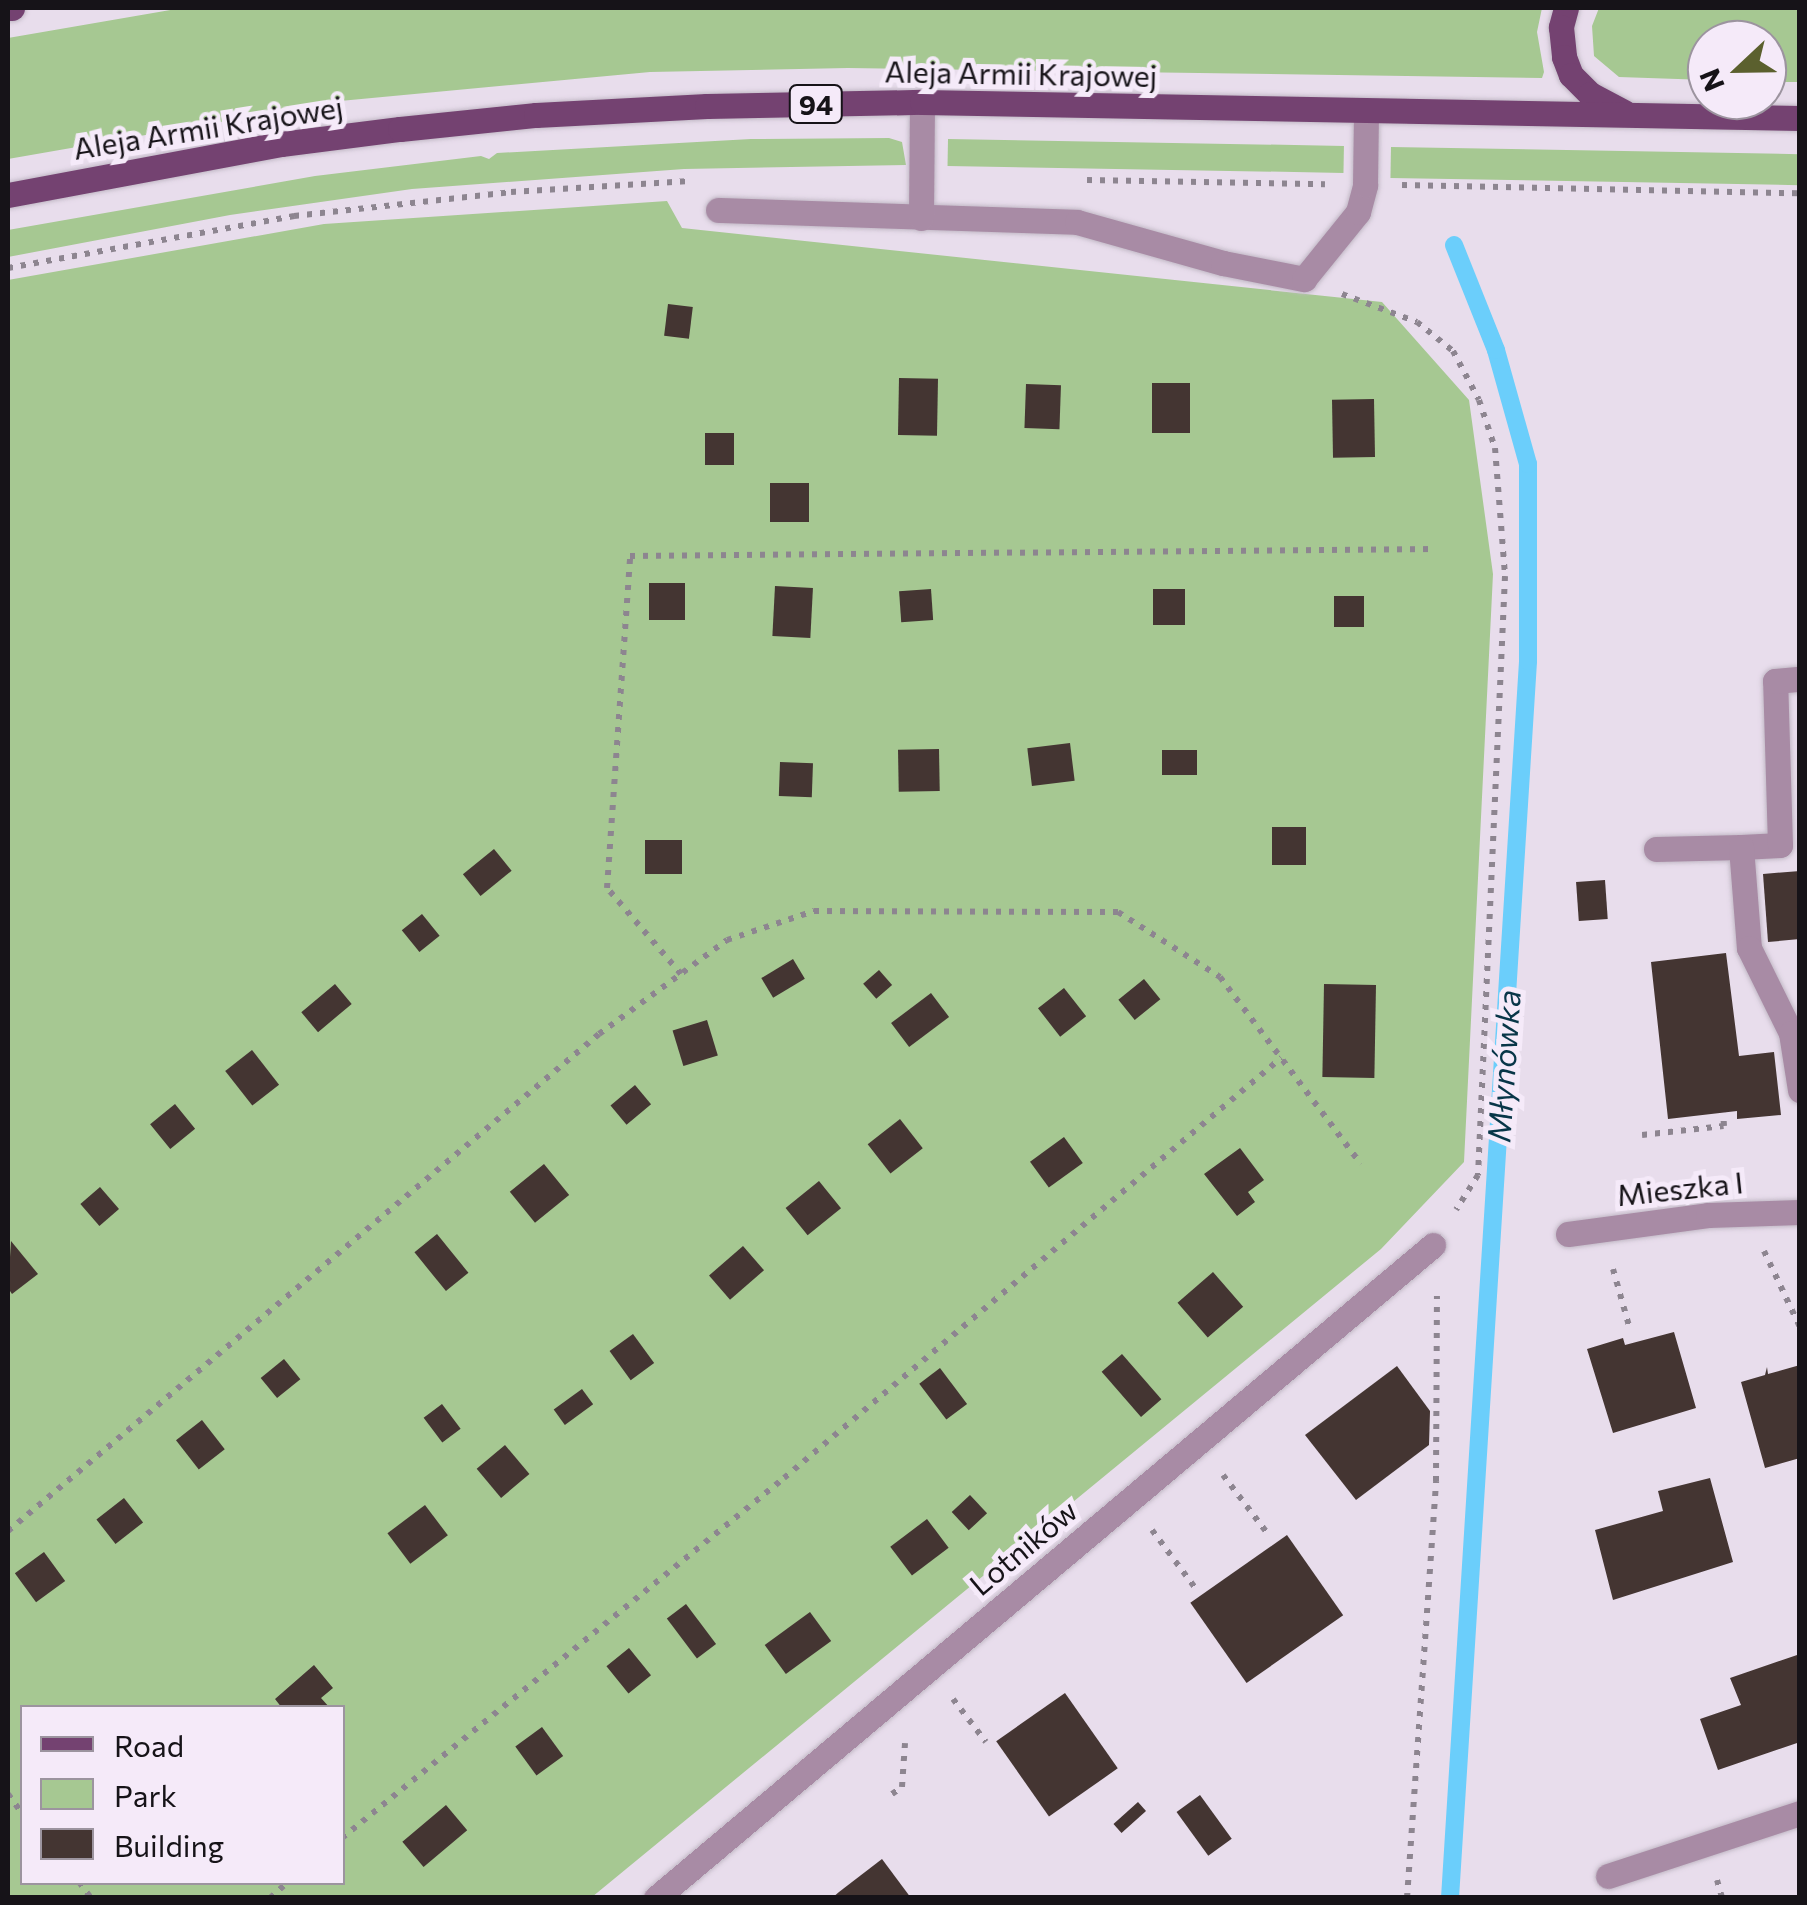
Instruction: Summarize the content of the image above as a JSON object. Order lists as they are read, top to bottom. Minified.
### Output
{"streets":{"main road":["Aleja Armii Krajowej","94"],"street":["Mieszka I","Lotników"]},"water":["Młynówka"],"legend":["Road","Park","Building"],"north":"left"}
